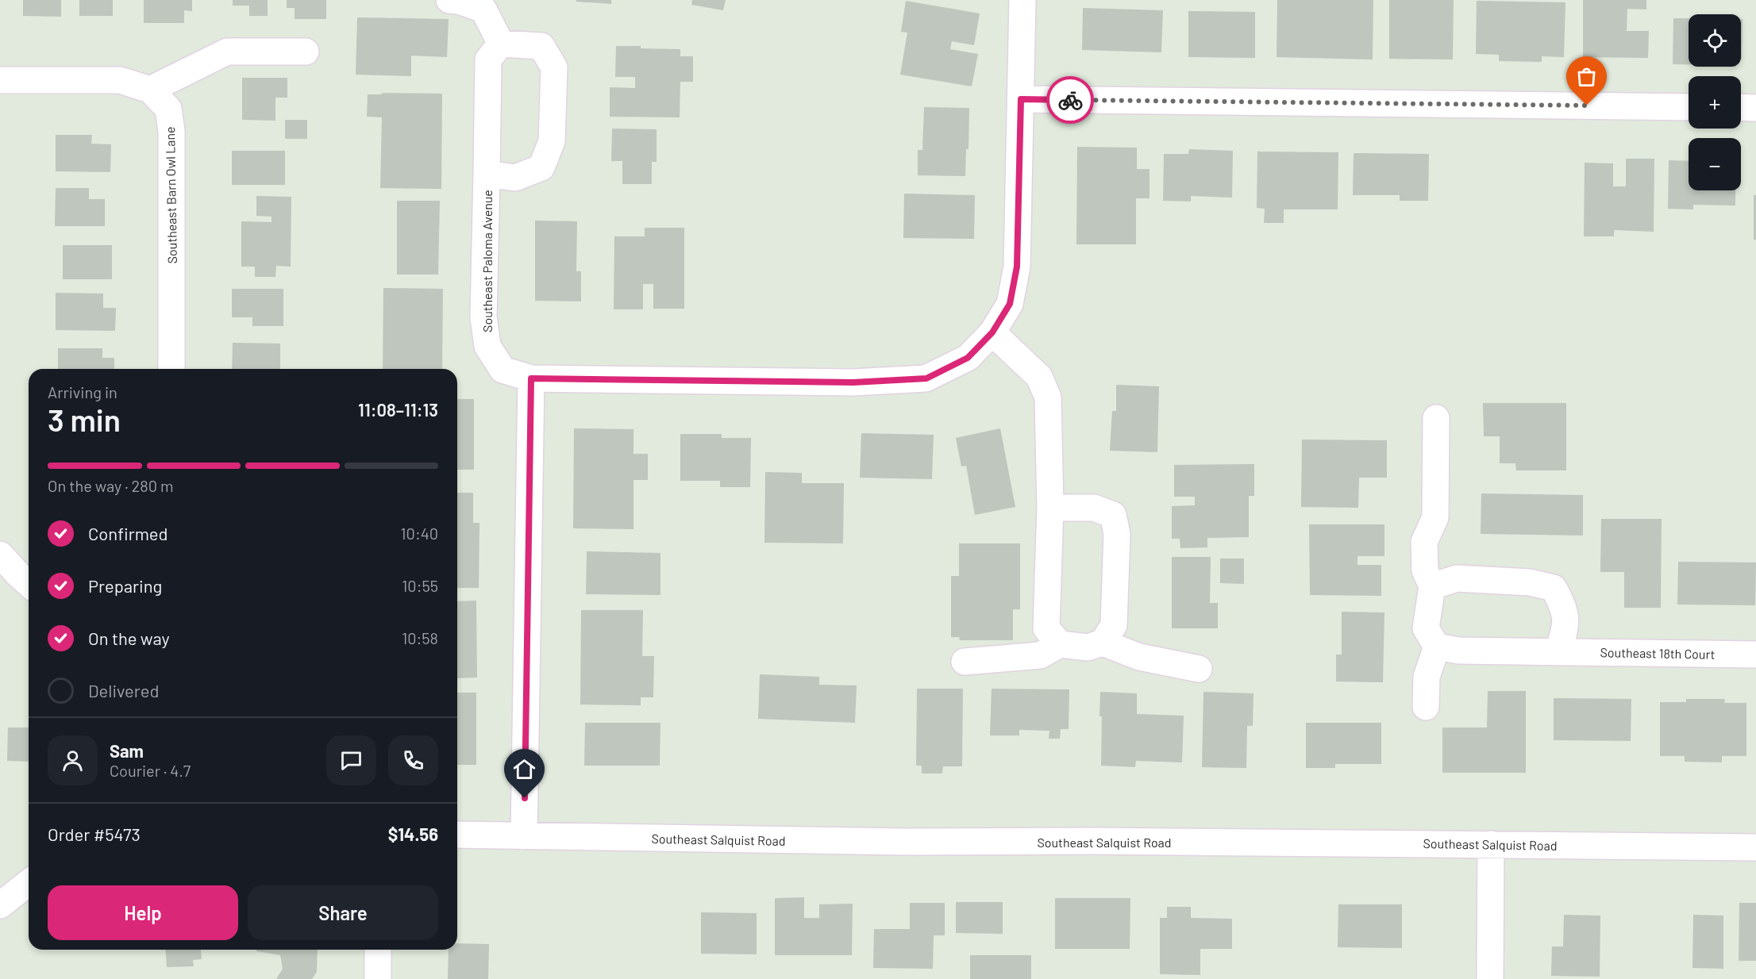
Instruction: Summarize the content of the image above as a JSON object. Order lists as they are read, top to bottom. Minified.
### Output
{"streets":{"street":["Southeast Barn Owl Lane","Southeast Paloma Avenue","Southeast 18th Court","Southeast Salquist Road"]},"page":{"map_buttons":["+","−"],"heading":["3 min","Arriving in","11:08–11:13"],"panel":["Sam","Courier · 4.7","Order #5473","$14.56"],"bar":"On the way · 280 m","list":[["Confirmed","10:40"],["Preparing","10:55"],["On the way","10:58"],"Delivered"],"buttons":["Help","Share"]}}
